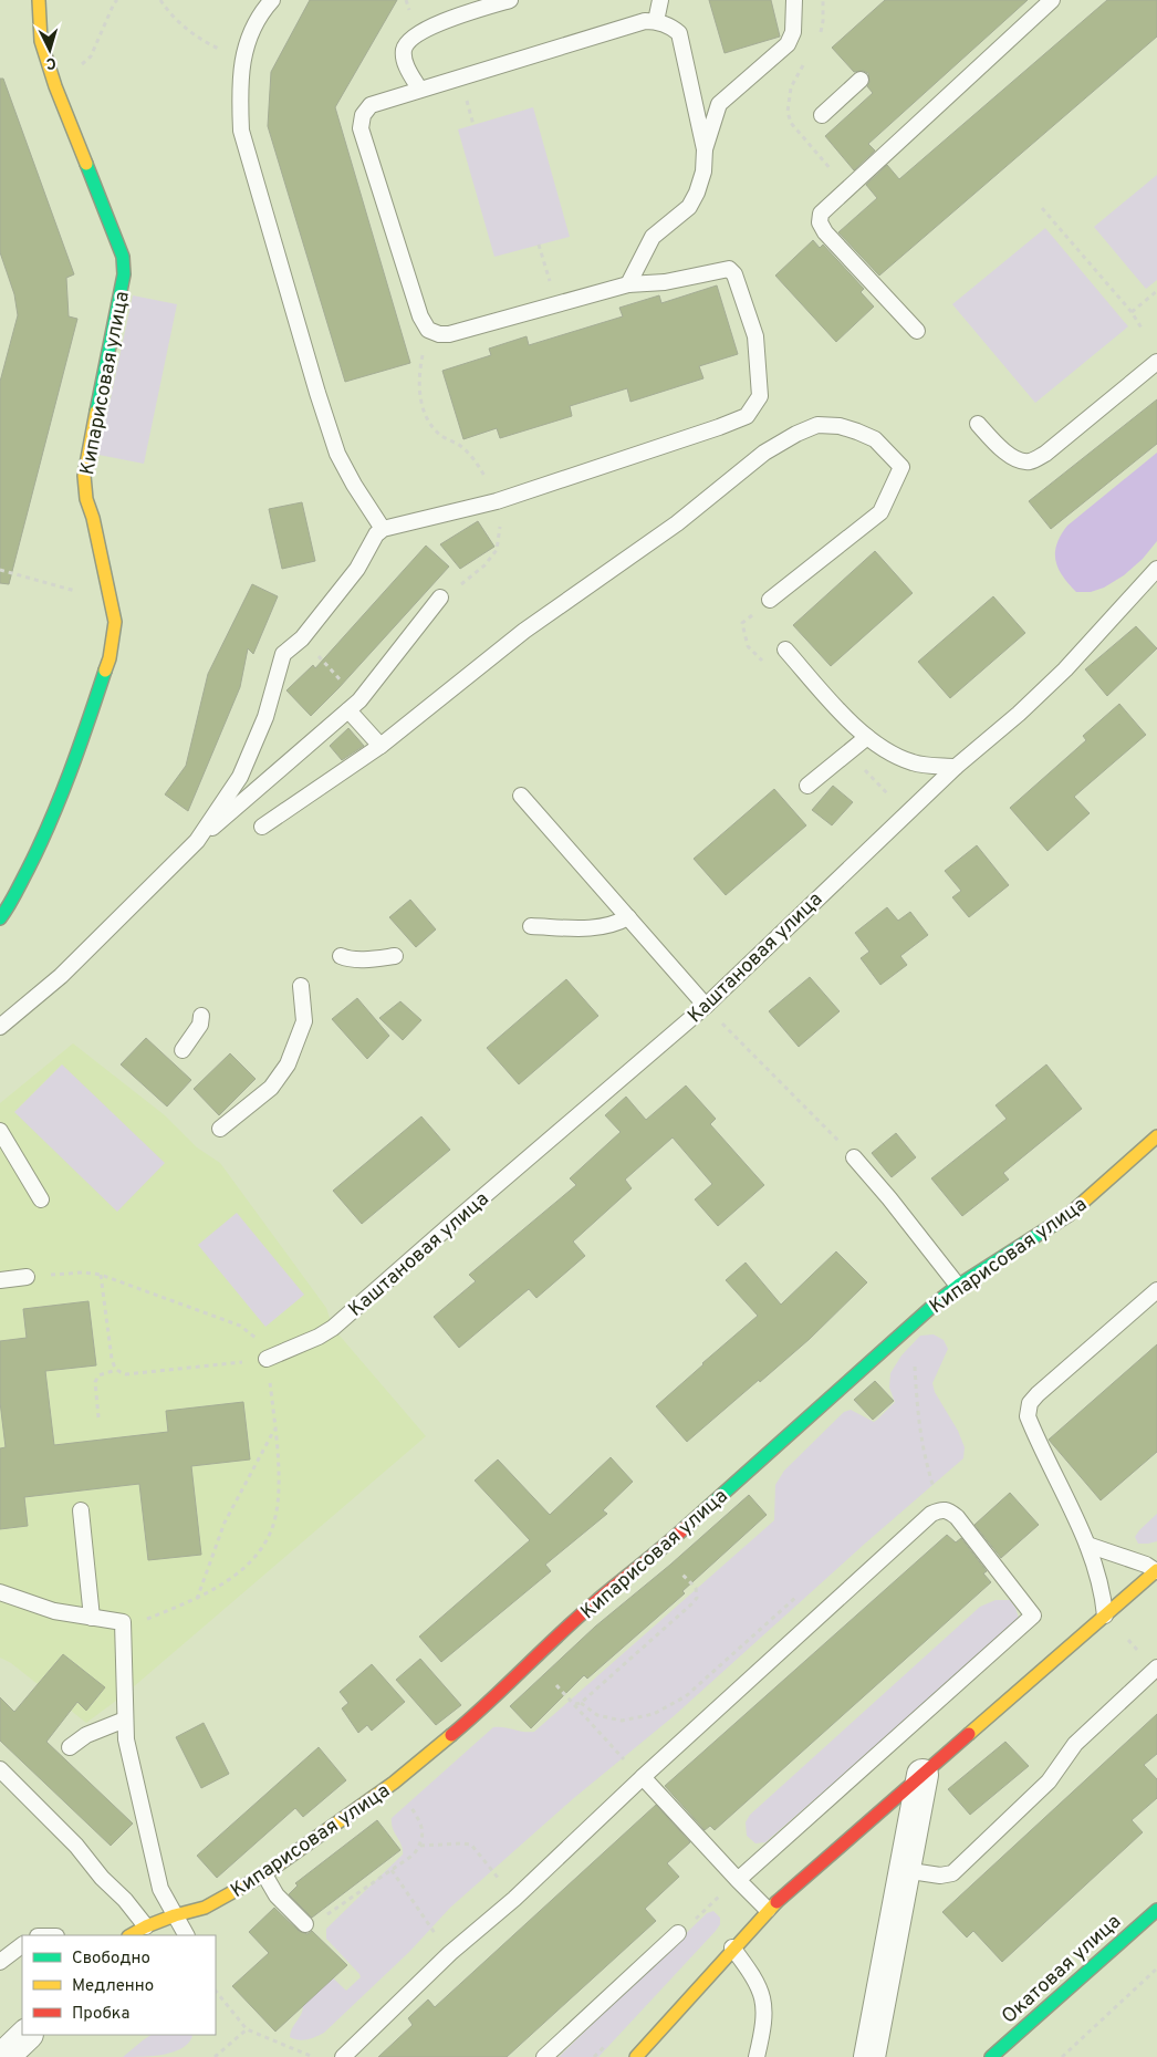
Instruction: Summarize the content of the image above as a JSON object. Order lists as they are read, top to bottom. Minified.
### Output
{"streets":{"street":["Кипарисовая улица","Окатовая улица"],"lane":["Каштановая улица"]},"legend":["Свободно","Медленно","Пробка"],"north":"bottom"}
